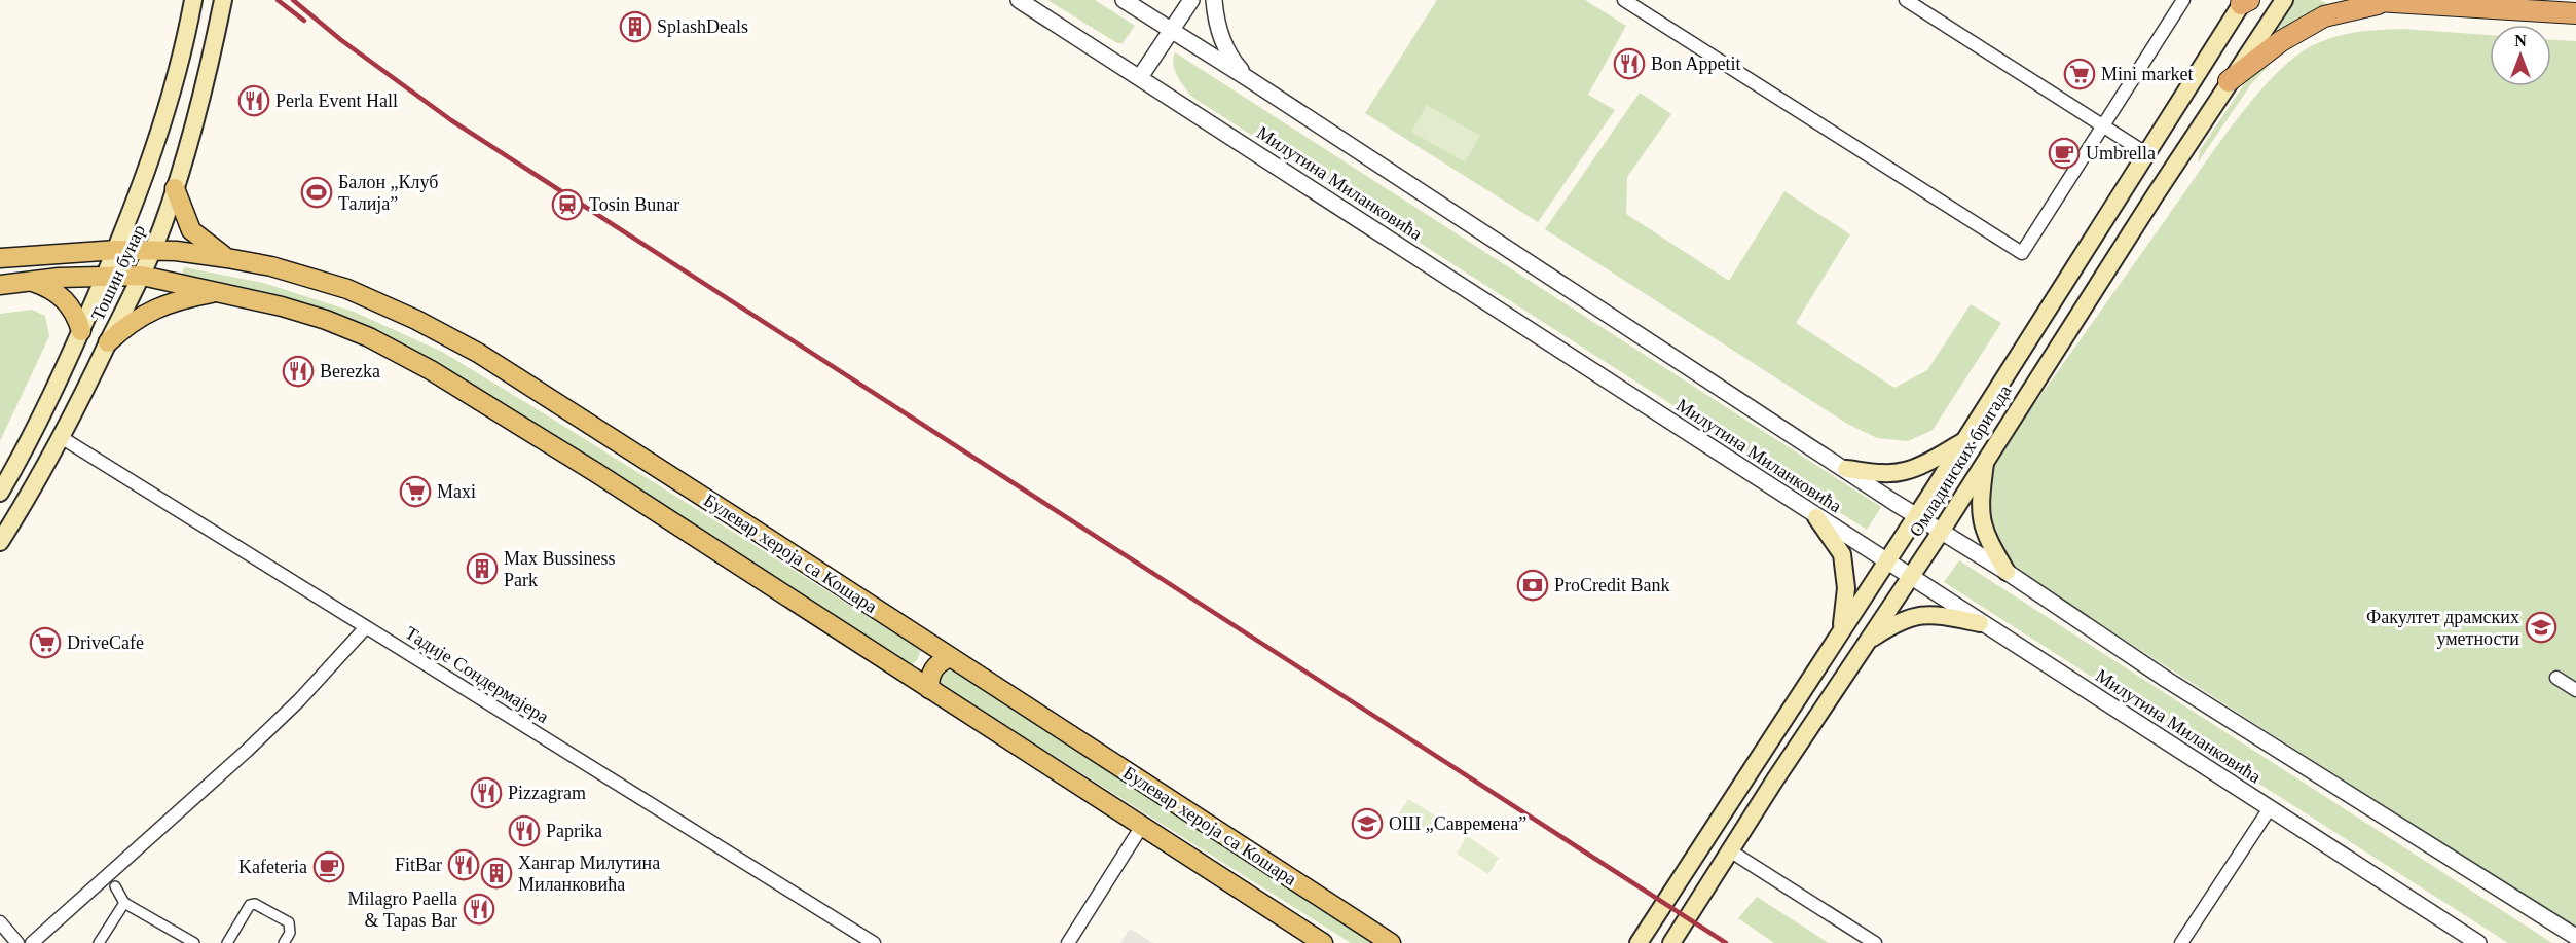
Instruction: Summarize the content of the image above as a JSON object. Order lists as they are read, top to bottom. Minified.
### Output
{"streets":{"main road":["Тошин бунар","Омладинских бригада","Булевар хероја са Кошара"],"street":["Милутина Миланковића","Тадије Сондермајера"]},"crossings":[["Милутина Миланковића","Омладинских бригада"],["Тошин бунар","Булевар хероја са Кошара"],["Тошин бунар","Тадије Сондермајера"]],"places":{"building":["SplashDeals","Max Bussiness Park","Хангар Милутина Миланковића"],"restaurant":["Bon Appetit","Perla Event Hall","Berezka","Pizzagram","Paprika","FitBar","Milagro Paella & Tapas Bar"],"supermarket":["Mini market","Maxi","DriveCafe"],"cafe":["Umbrella","Kafeteria"],"sports":["Балон „Клуб Талија”"],"station":["Tosin Bunar"],"bank":["ProCredit Bank"],"school or university":["Факултет драмских уметности","ОШ „Савремена”"]},"north":"top"}
